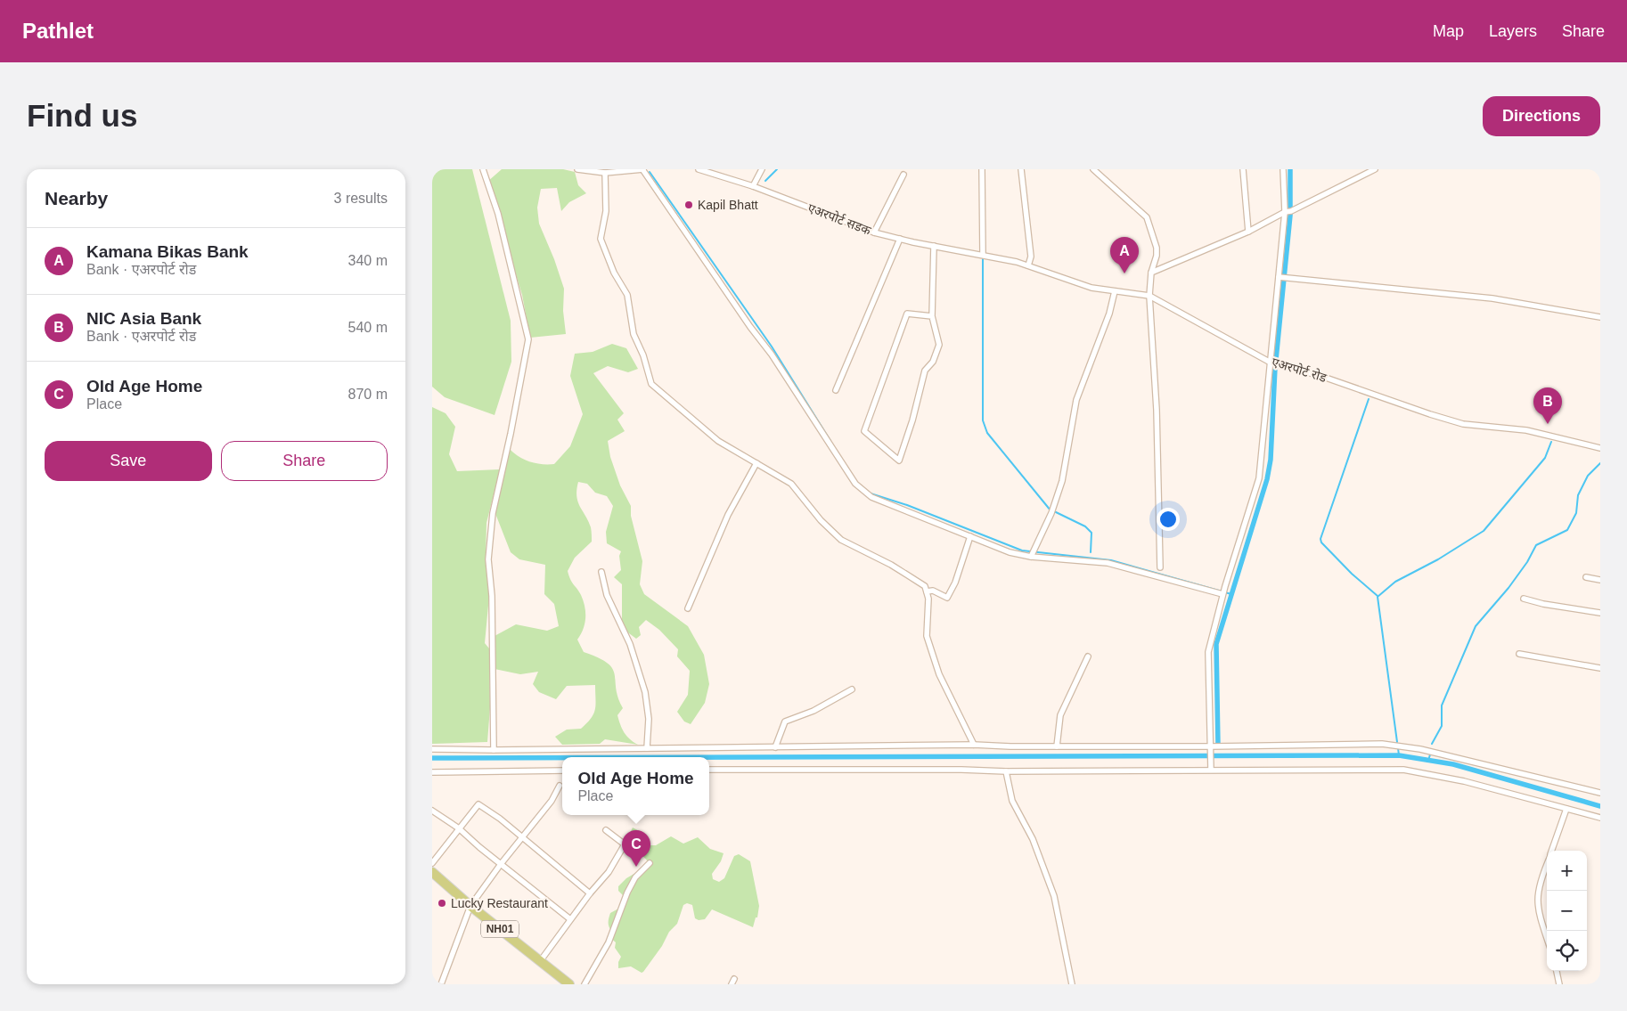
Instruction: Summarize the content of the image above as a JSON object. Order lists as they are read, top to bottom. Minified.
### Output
{"streets":{"highway":["NH01"],"street":["एअरपोर्ट सडक","एअरपोर्ट रोड"]},"crossings":[["एअरपोर्ट सडक","एअरपोर्ट रोड"]],"places":["Kapil Bhatt","Lucky Restaurant"],"page":{"header":"Pathlet","nav":["Map","Layers","Share"],"buttons":["Directions",["Save","Share"]],"title":"Find us","heading":["Nearby","3 results"],"list":[{"mark":"A","name":"Kamana Bikas Bank","note":"Bank · एअरपोर्ट रोड","value":"340 m"},{"mark":"B","name":"NIC Asia Bank","note":"Bank · एअरपोर्ट रोड","value":"540 m"},{"mark":"C","name":"Old Age Home","note":"Place","value":"870 m"}],"pins":["A","B","C"],"popup":["Old Age Home","Place"],"map_buttons":["+","−"]}}
